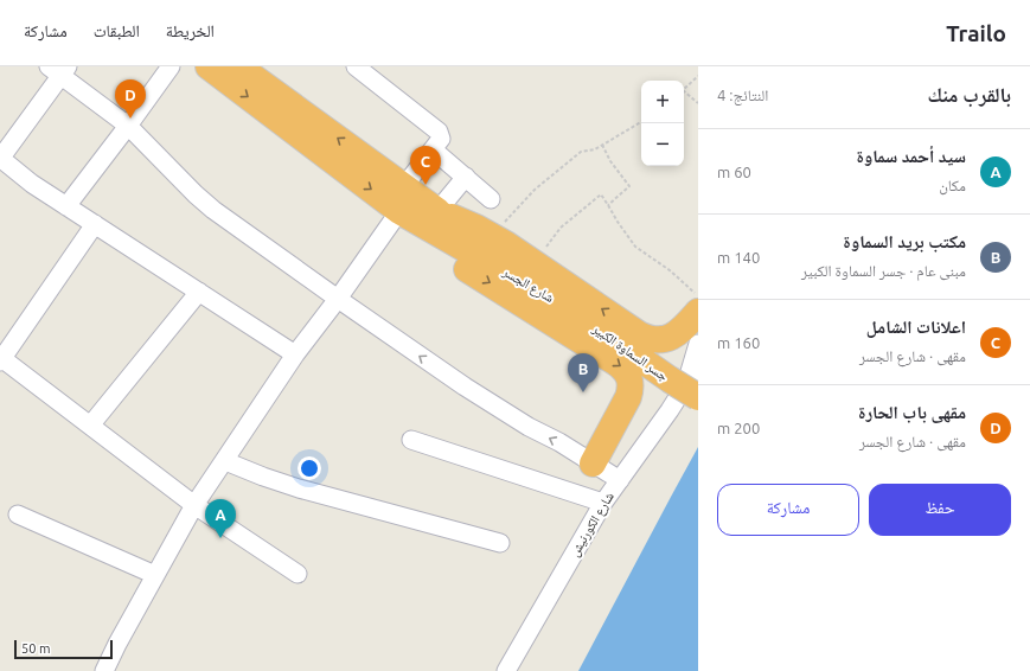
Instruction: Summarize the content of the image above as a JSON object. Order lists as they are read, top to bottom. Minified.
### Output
{"streets":{"highway":["شارع الجسر","جسر السماوة الكبير"],"street":["شارع الكورنيش"]},"crossings":[["شارع الجسر","جسر السماوة الكبير"],["جسر السماوة الكبير","شارع الكورنيش"]],"scale_bar":"50 m","page":{"header":"Trailo","nav":["الخريطة","الطبقات","مشاركة"],"heading":["بالقرب منك","النتائج: 4"],"pins":["D","C","B","A"],"map_buttons":["+","−"],"list":[{"mark":"A","name":"سيد أحمد سماوة","note":"مكان","value":"60 m"},{"mark":"B","name":"مكتب بريد السماوة","note":"مبنى عام · جسر السماوة الكبير","value":"140 m"},{"mark":"C","name":"اعلانات الشامل","note":"مقهى · شارع الجسر","value":"160 m"},{"mark":"D","name":"مقهى باب الحارة","note":"مقهى · شارع الجسر","value":"200 m"}],"buttons":["حفظ","مشاركة"],"scale":"50 m"}}
